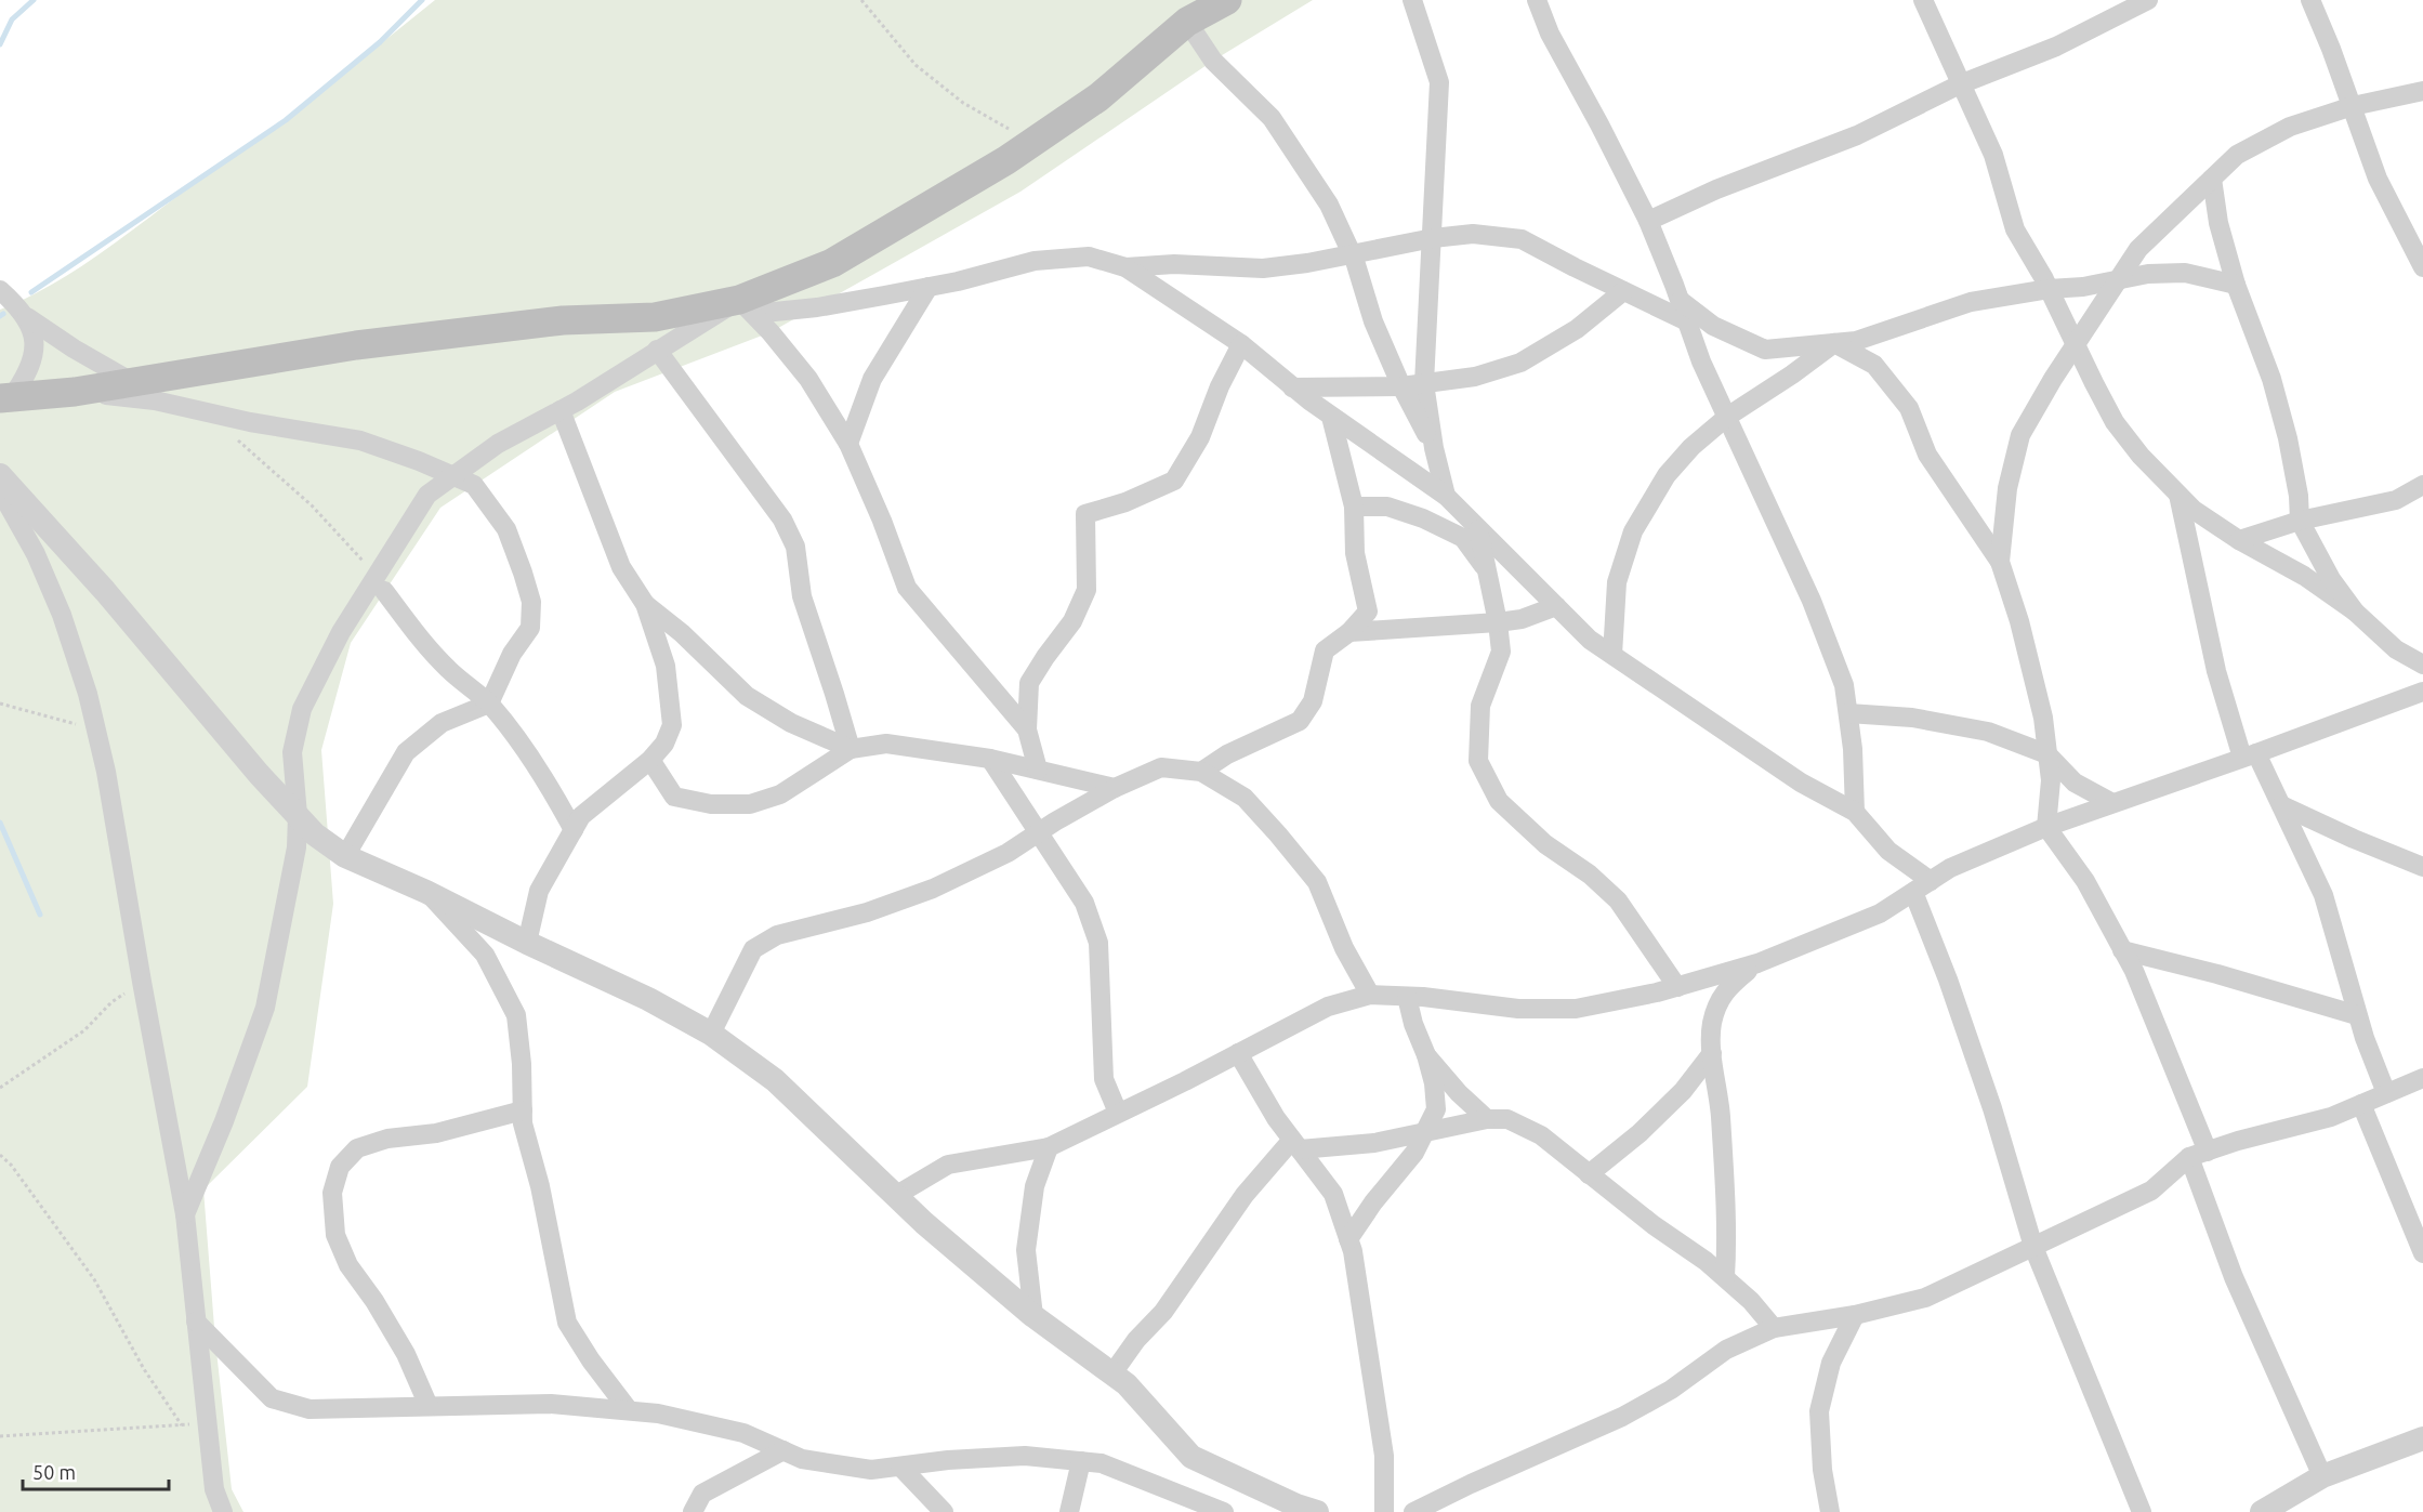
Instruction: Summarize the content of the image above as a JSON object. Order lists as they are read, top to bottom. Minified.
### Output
{"scale_bar":"50 m"}
